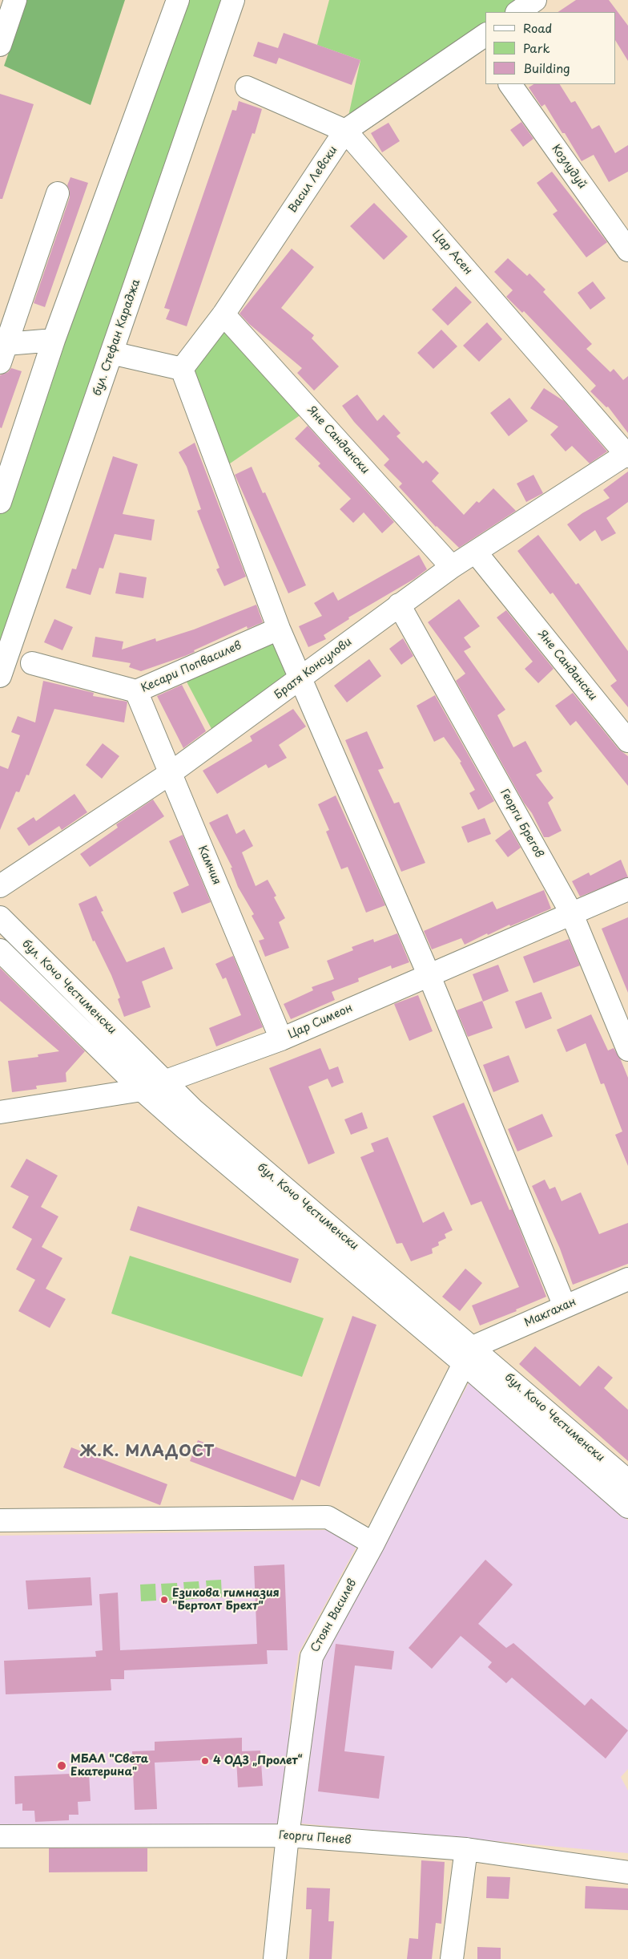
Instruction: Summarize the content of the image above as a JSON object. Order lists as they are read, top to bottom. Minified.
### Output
{"streets":{"street":["Козлудуй","Васил Левски","Цар Асен","бул. Стефан Караджа","Яне Сандански","Кесари Попвасилев","Братя Консулови","Георги Брегов","Камчия","бул. Кочо Честименски","Цар Симеон","Макгахан","Стоян Василев","Георги Пенев"]},"crossings":[["Васил Левски","Цар Асен"],["Васил Левски","Яне Сандански"],["Цар Асен","Братя Консулови"],["Яне Сандански","Братя Консулови"],["Кесари Попвасилев","Камчия"],["Братя Консулови","Георги Брегов"],["Братя Консулови","Камчия"],["Георги Брегов","Цар Симеон"],["Камчия","Цар Симеон"],["бул. Кочо Честименски","Цар Симеон"],["бул. Кочо Честименски","Макгахан"],["бул. Кочо Честименски","Стоян Василев"],["Макгахан","Стоян Василев"],["Стоян Василев","Георги Пенев"]],"districts":["Ж.К. МЛАДОСТ"],"places":["Езикова гимназия \"Бертолт Брехт\"","4 ОДЗ „Пролет“","МБАЛ \"Света Екатерина\""],"legend":["Road","Park","Building"]}
